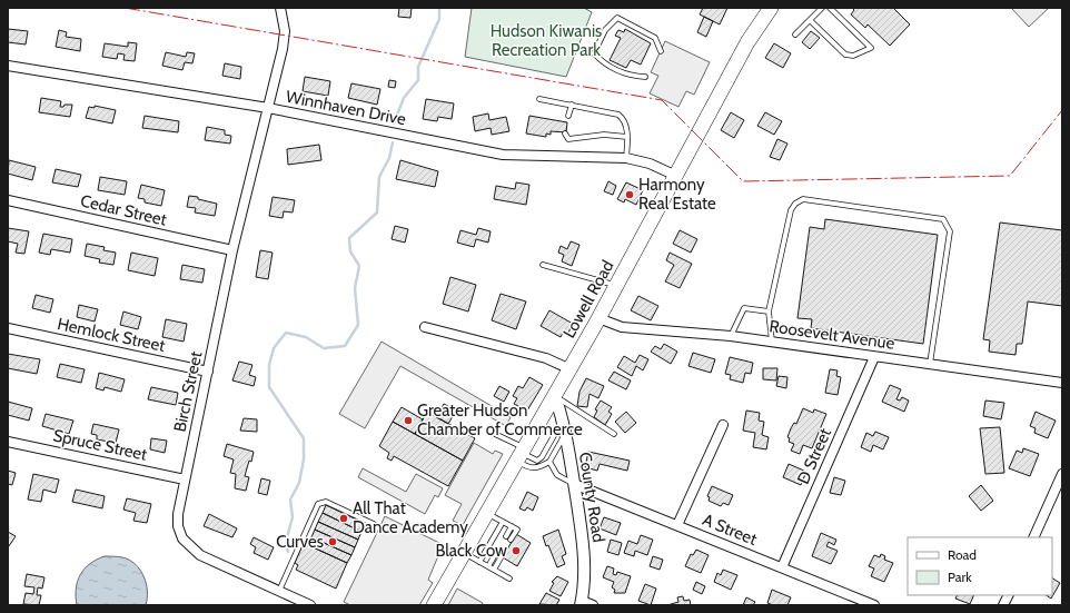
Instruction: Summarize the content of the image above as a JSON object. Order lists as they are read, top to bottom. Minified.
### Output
{"streets":{"main road":["Lowell Road"],"street":["Winnhaven Drive","Cedar Street","Hemlock Street","Roosevelt Avenue","Birch Street","Spruce Street","D Street","County Road","A Street"]},"crossings":[["Winnhaven Drive","Lowell Road"],["Winnhaven Drive","Birch Street"],["Cedar Street","Birch Street"],["Lowell Road","Roosevelt Avenue"],["Lowell Road","County Road"],["Hemlock Street","Birch Street"],["Roosevelt Avenue","D Street"],["Birch Street","Spruce Street"],["D Street","A Street"],["County Road","A Street"]],"parks":["Hudson Kiwanis Recreation Park"],"places":["Harmony Real Estate","Greater Hudson Chamber of Commerce","All That Dance Academy","Curves","Black Cow"],"legend":["Road","Park"]}
